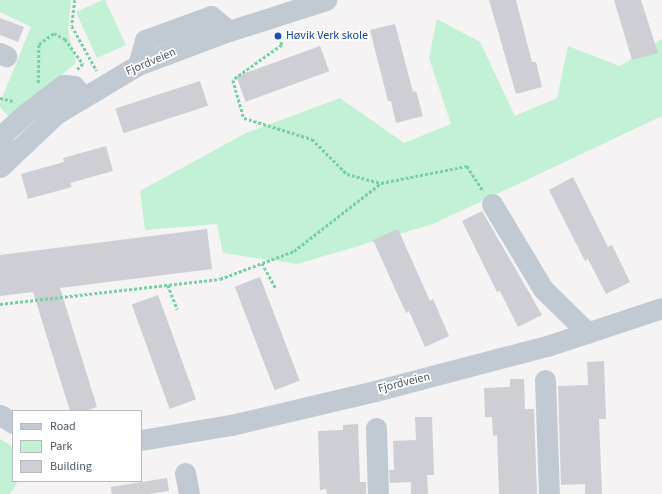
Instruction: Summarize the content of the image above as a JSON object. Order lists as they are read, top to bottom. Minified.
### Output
{"streets":{"street":["Fjordveien"]},"places":["Høvik Verk skole"],"legend":["Road","Park","Building"]}
